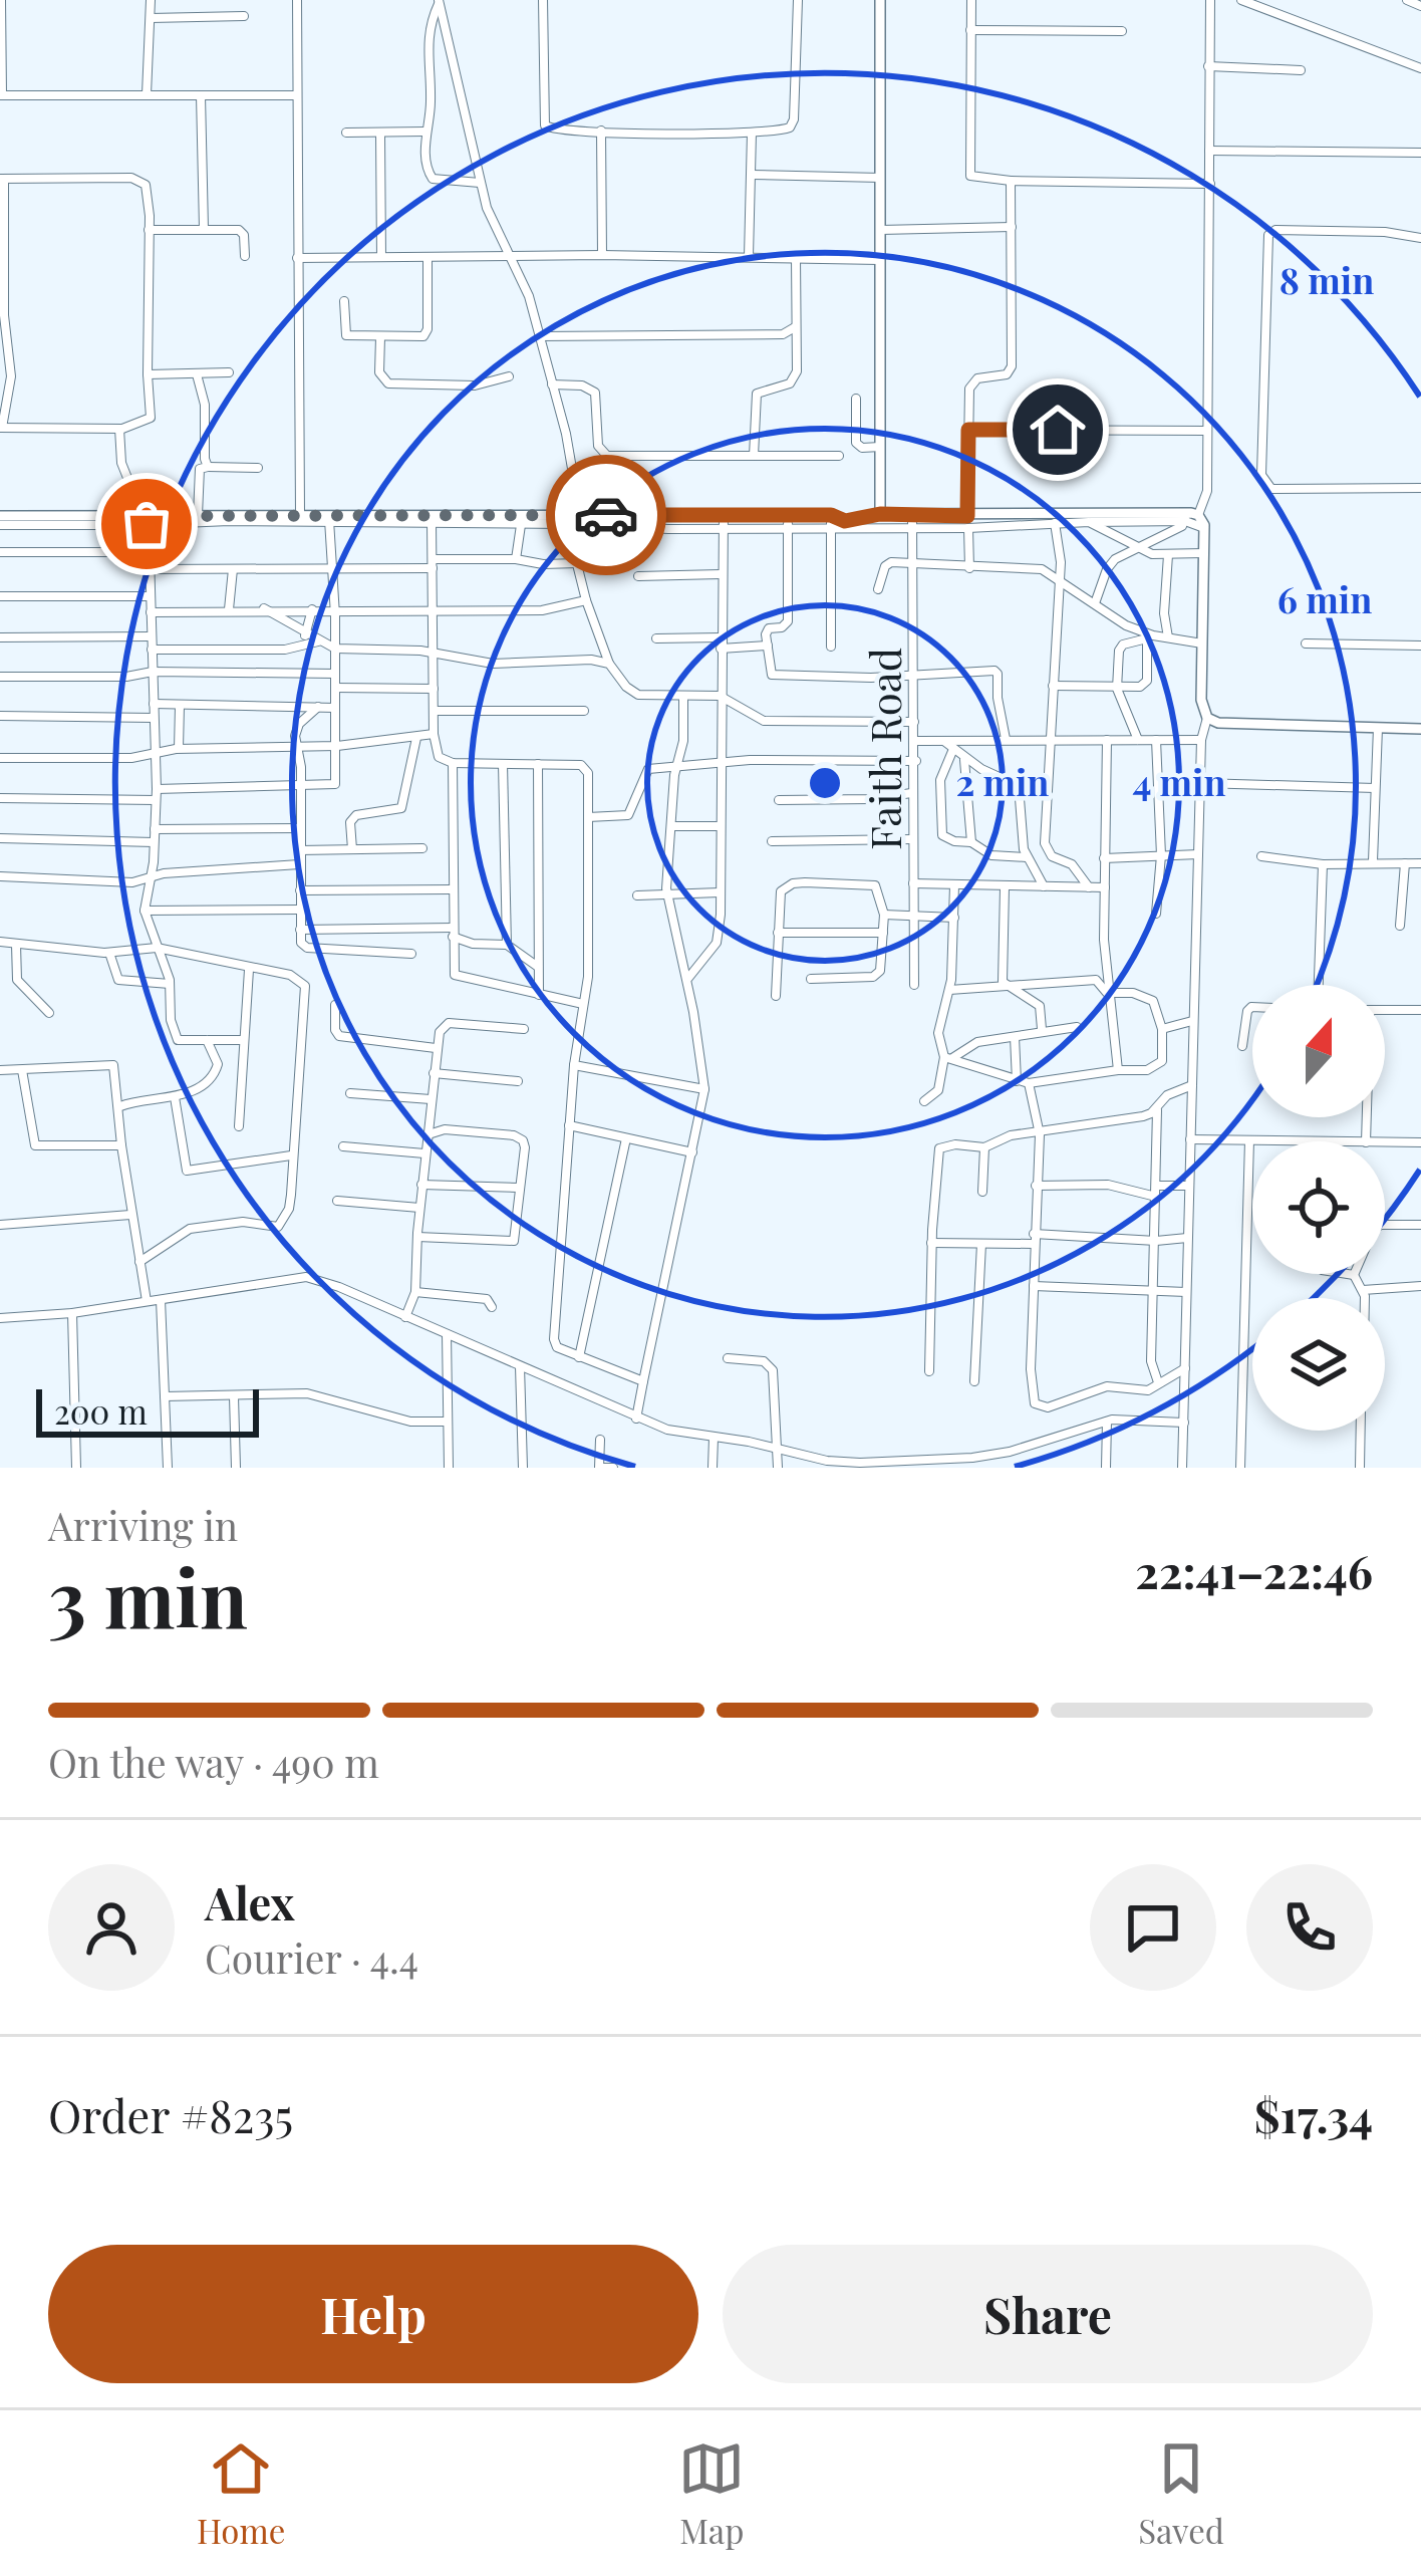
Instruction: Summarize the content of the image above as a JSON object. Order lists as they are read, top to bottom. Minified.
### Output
{"streets":{"street":["Faith Road"]},"scale_bar":"200 m","north":"top","page":{"scale":"200 m","heading":["3 min","Arriving in","22:41–22:46"],"panel":["Alex","Courier · 4.4","Order #8235","$17.34"],"bar":"On the way · 490 m","buttons":["Help","Share"],"tabs":["Home","Map","Saved"]},"rings":["8 min","6 min","2 min","4 min"]}
